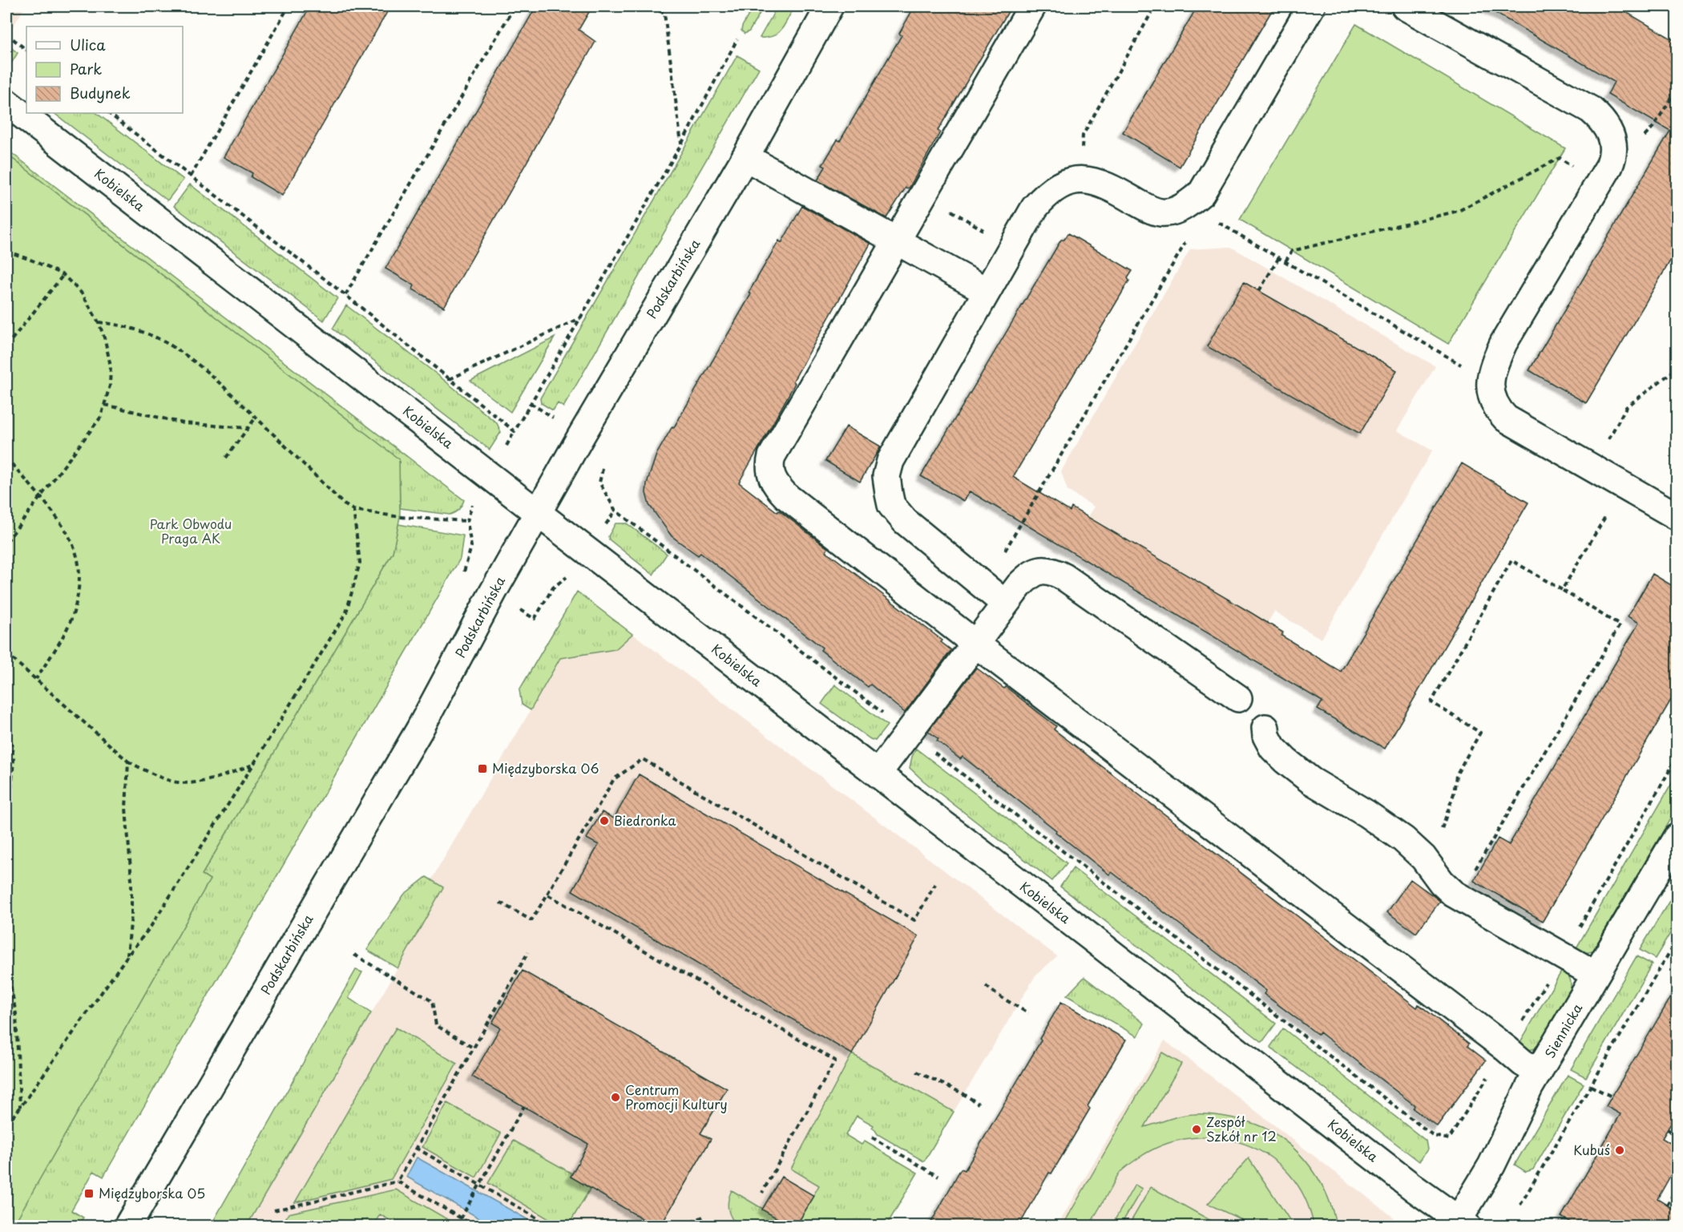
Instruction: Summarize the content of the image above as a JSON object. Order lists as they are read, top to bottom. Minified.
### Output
{"streets":{"street":["Kobielska","Podskarbińska","Siennicka"]},"crossings":[["Kobielska","Podskarbińska"],["Kobielska","Siennicka"]],"parks":["Park Obwodu Praga AK"],"places":{"transit":["Międzyborska 06","Międzyborska 05"],"other":["Biedronka","Centrum Promocji Kultury","Zespół Szkół nr 12","Kubuś"]},"legend":["Ulica","Park","Budynek"]}
